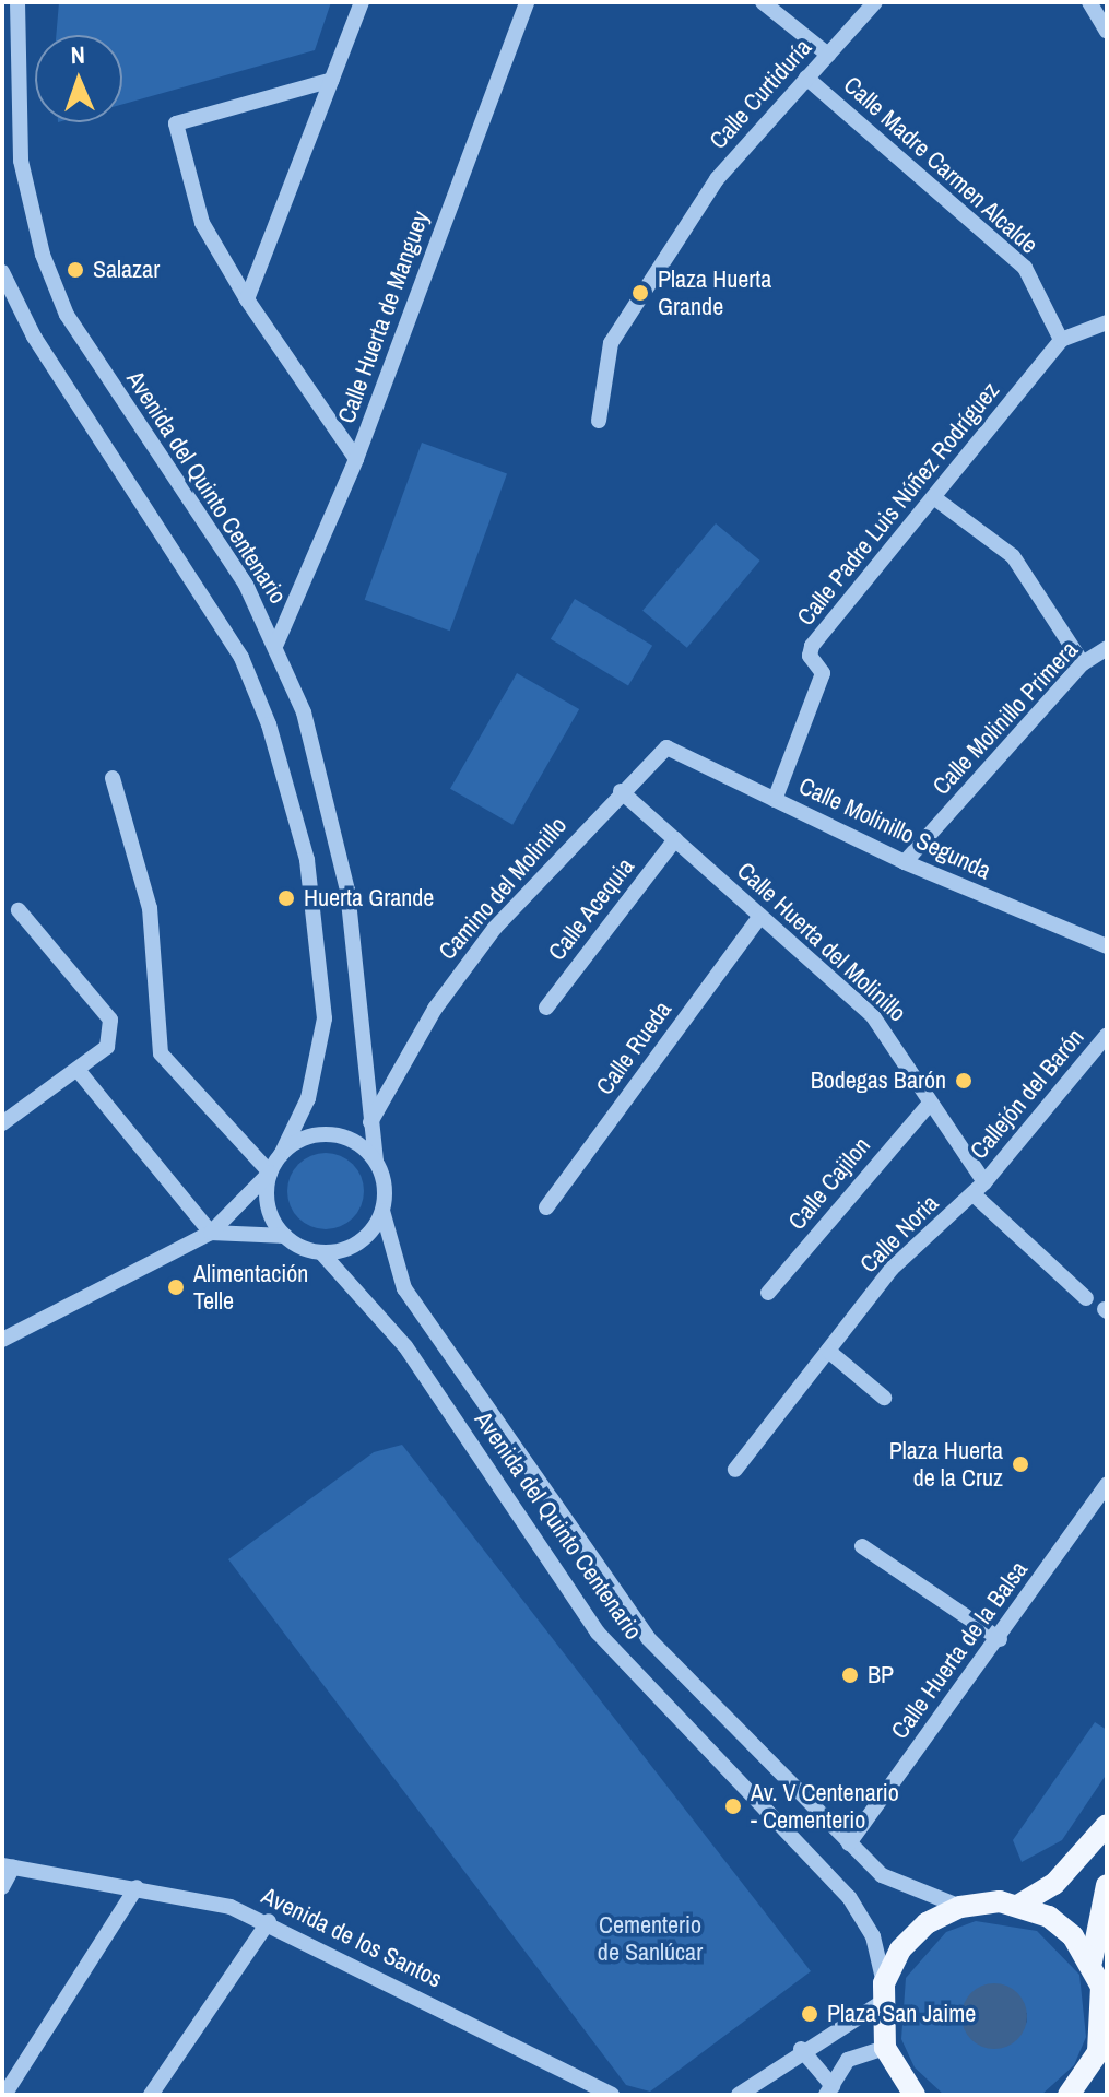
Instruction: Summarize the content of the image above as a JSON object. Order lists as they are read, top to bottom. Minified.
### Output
{"streets":{"street":["Calle Curtiduría","Calle Madre Carmen Alcalde","Calle Huerta de Manguey","Avenida del Quinto Centenario","Calle Padre Luis Núñez Rodríguez","Calle Molinillo Primera","Calle Molinillo Segunda","Camino del Molinillo","Calle Acequia","Calle Huerta del Molinillo","Calle Rueda","Callejón del Barón","Calle Cajilon","Calle Noria","Calle Huerta de la Balsa","Avenida de los Santos"]},"crossings":[["Calle Curtiduría","Calle Madre Carmen Alcalde"],["Calle Madre Carmen Alcalde","Calle Padre Luis Núñez Rodríguez"],["Calle Huerta de Manguey","Avenida del Quinto Centenario"],["Avenida del Quinto Centenario","Camino del Molinillo"],["Avenida del Quinto Centenario","Calle Huerta de la Balsa"],["Calle Padre Luis Núñez Rodríguez","Calle Molinillo Segunda"],["Calle Molinillo Primera","Calle Molinillo Segunda"],["Calle Molinillo Segunda","Camino del Molinillo"],["Camino del Molinillo","Calle Huerta del Molinillo"],["Calle Acequia","Calle Huerta del Molinillo"],["Calle Huerta del Molinillo","Calle Rueda"],["Calle Huerta del Molinillo","Callejón del Barón"],["Calle Huerta del Molinillo","Calle Cajilon"],["Calle Huerta del Molinillo","Calle Noria"],["Callejón del Barón","Calle Noria"]],"parks":["Cementerio de Sanlúcar"],"places":["Salazar","Plaza Huerta Grande","Huerta Grande","Bodegas Barón","Alimentación Telle","Plaza Huerta de la Cruz","BP","Av. V Centenario - Cementerio","Plaza San Jaime"],"north":"top"}
